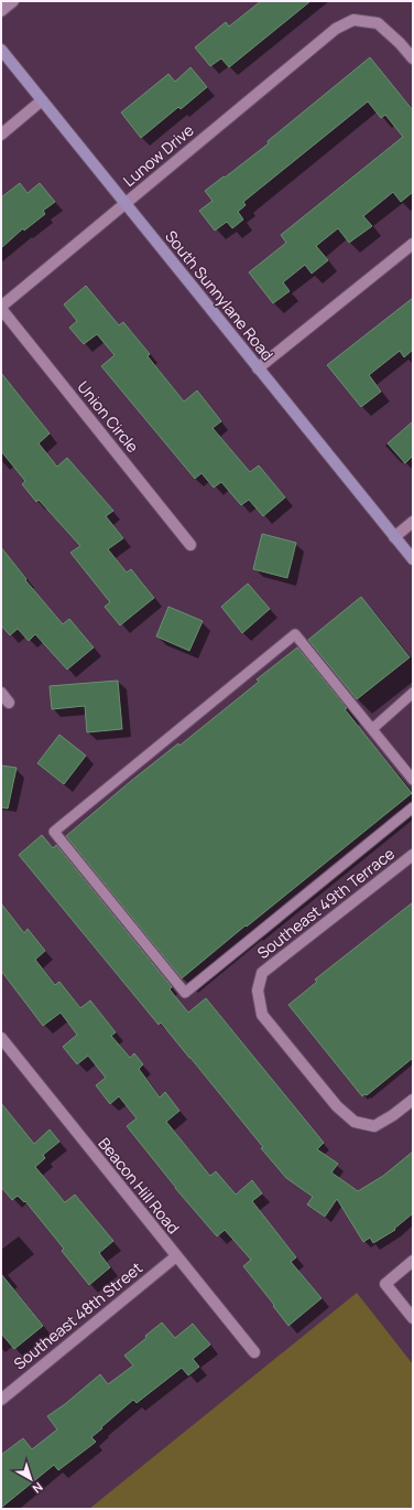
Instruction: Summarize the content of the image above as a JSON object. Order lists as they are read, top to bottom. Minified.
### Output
{"streets":{"main road":["South Sunnylane Road"],"street":["Lunow Drive","Union Circle","Southeast 49th Terrace","Beacon Hill Road","Southeast 48th Street"]},"crossings":[["Lunow Drive","South Sunnylane Road"],["Lunow Drive","Union Circle"],["Beacon Hill Road","Southeast 48th Street"]],"north":"bottom right"}
